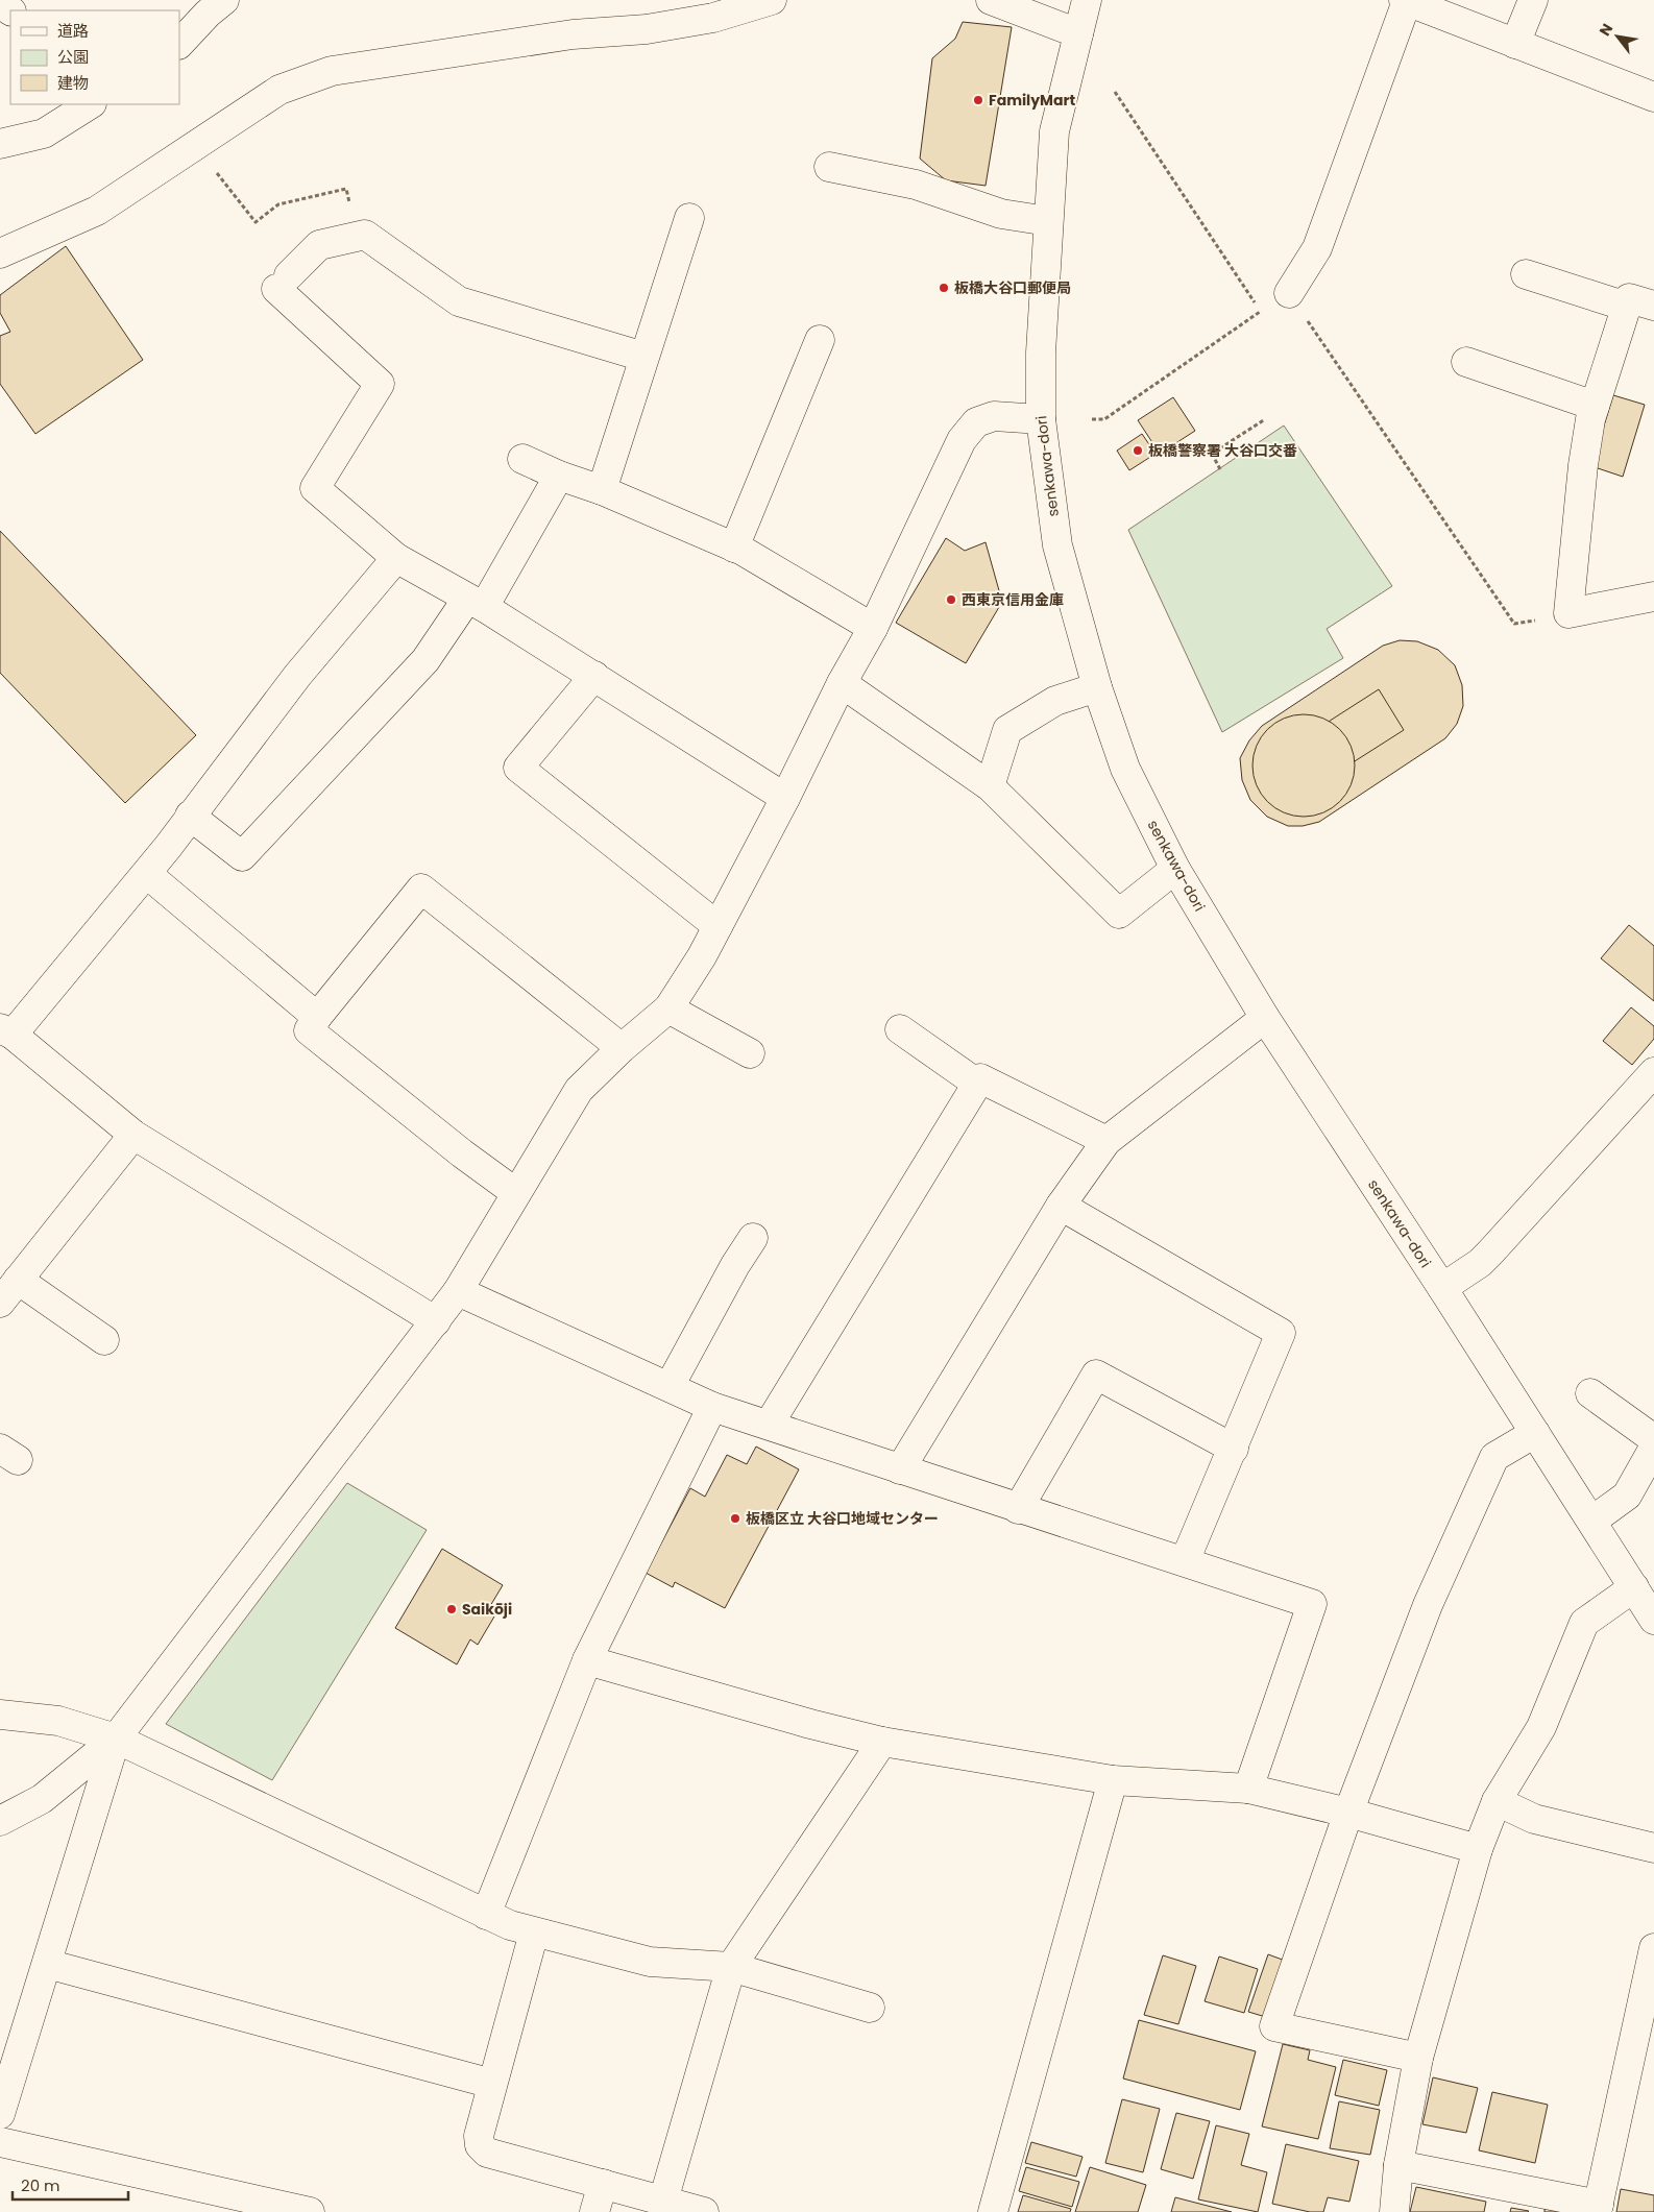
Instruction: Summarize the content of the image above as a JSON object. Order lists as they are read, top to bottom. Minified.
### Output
{"streets":{"street":["senkawa-dori"]},"places":["FamilyMart","板橋大谷口郵便局","板橋警察署 大谷口交番","西東京信用金庫","板橋区立 大谷口地域センター","Saikōji"],"legend":["道路","公園","建物"],"scale_bar":"20 m","north":"top left"}
